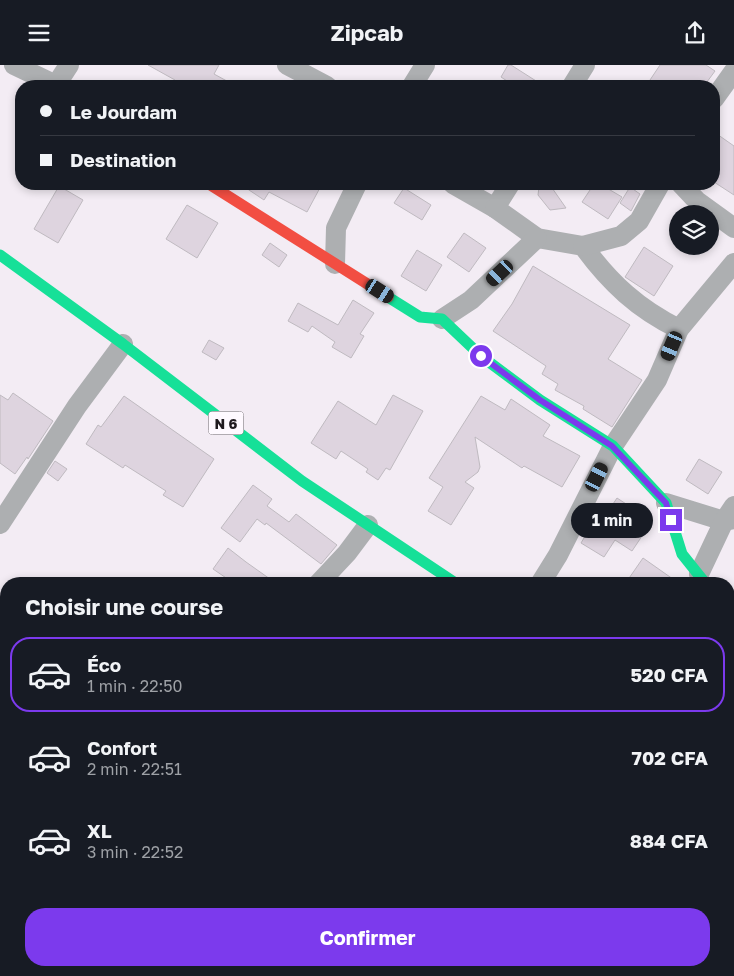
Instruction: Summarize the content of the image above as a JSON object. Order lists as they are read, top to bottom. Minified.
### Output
{"streets":{"street":["N 6"]},"page":{"header":"Zipcab","banner":["Le Jourdam","Destination"],"bubble":"1 min","heading":"Choisir une course","list":[{"name":"Éco","note":"1 min · 22:50","value":"520 CFA"},{"name":"Confort","note":"2 min · 22:51","value":"702 CFA"},{"name":"XL","note":"3 min · 22:52","value":"884 CFA"}],"buttons":"Confirmer"}}
